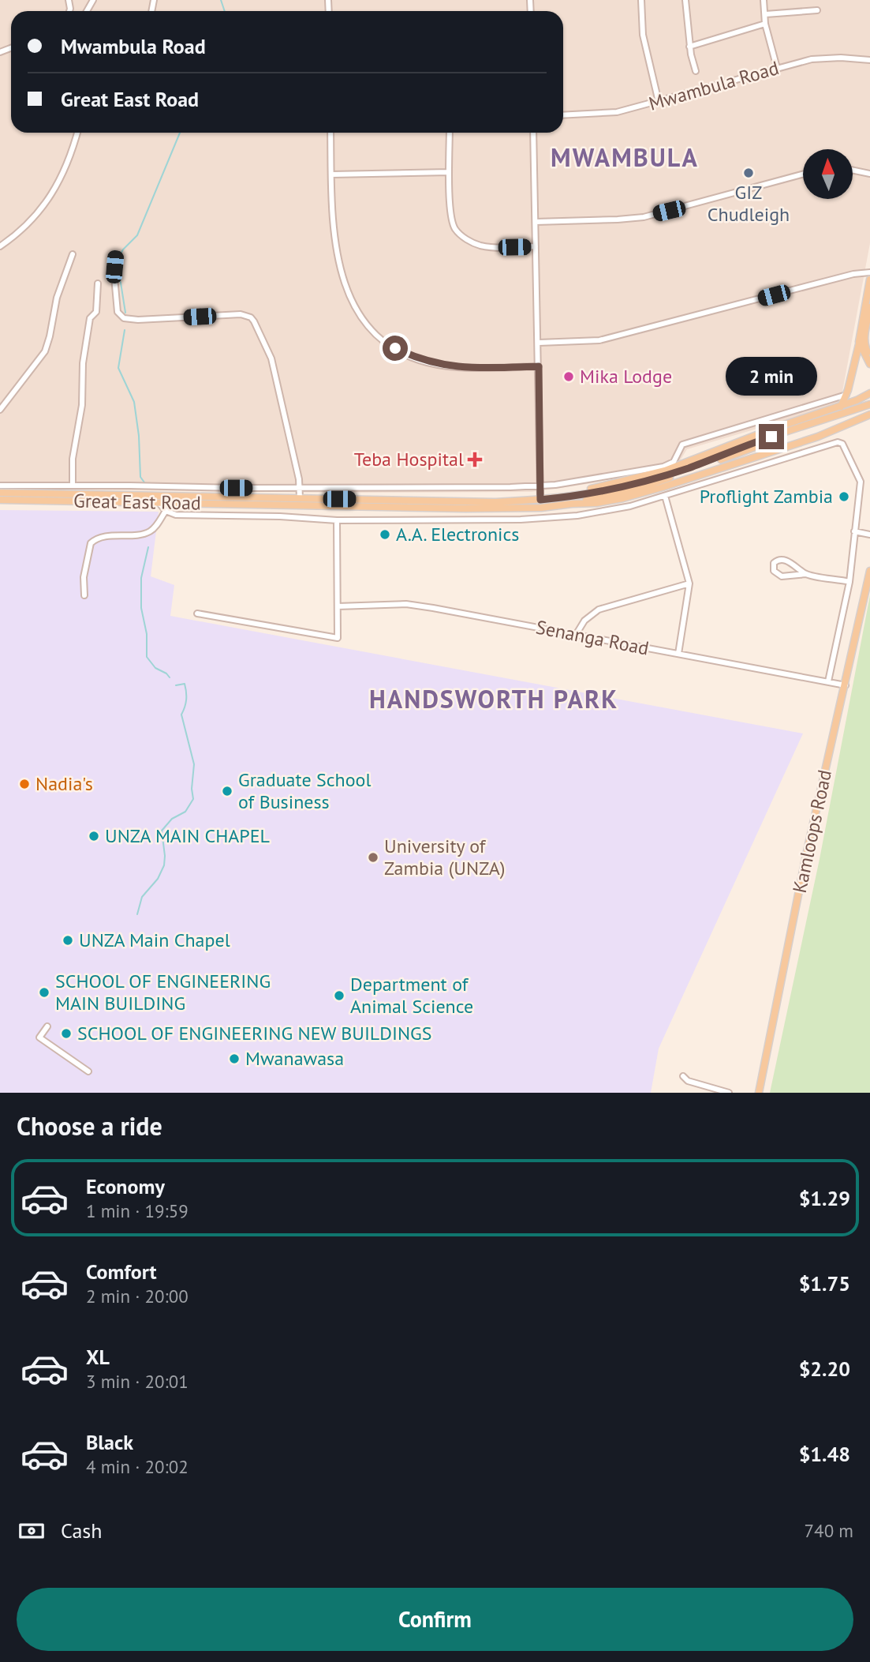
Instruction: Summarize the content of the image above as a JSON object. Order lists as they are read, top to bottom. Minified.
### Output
{"streets":{"main road":["Great East Road","Kamloops Road"],"street":["Mwambula Road","Senanga Road"]},"crossings":[["Senanga Road","Kamloops Road"]],"districts":["MWAMBULA","HANDSWORTH PARK"],"places":{"other":["GIZ Chudleigh","Mika Lodge","Proflight Zambia","A.A. Electronics","Nadia's","Graduate School of Business","UNZA MAIN CHAPEL","University of Zambia (UNZA)","UNZA Main Chapel","SCHOOL OF ENGINEERING MAIN BUILDING","Department of Animal Science","SCHOOL OF ENGINEERING NEW BUILDINGS","Mwanawasa"],"health":["Teba Hospital"]},"north":"top","page":{"banner":["Mwambula Road","Great East Road"],"bubble":"2 min","heading":"Choose a ride","list":[{"name":"Economy","note":"1 min · 19:59","value":"$1.29"},{"name":"Comfort","note":"2 min · 20:00","value":"$1.75"},{"name":"XL","note":"3 min · 20:01","value":"$2.20"},{"name":"Black","note":"4 min · 20:02","value":"$1.48"}],"pay":["Cash","740 m"],"buttons":"Confirm"}}
